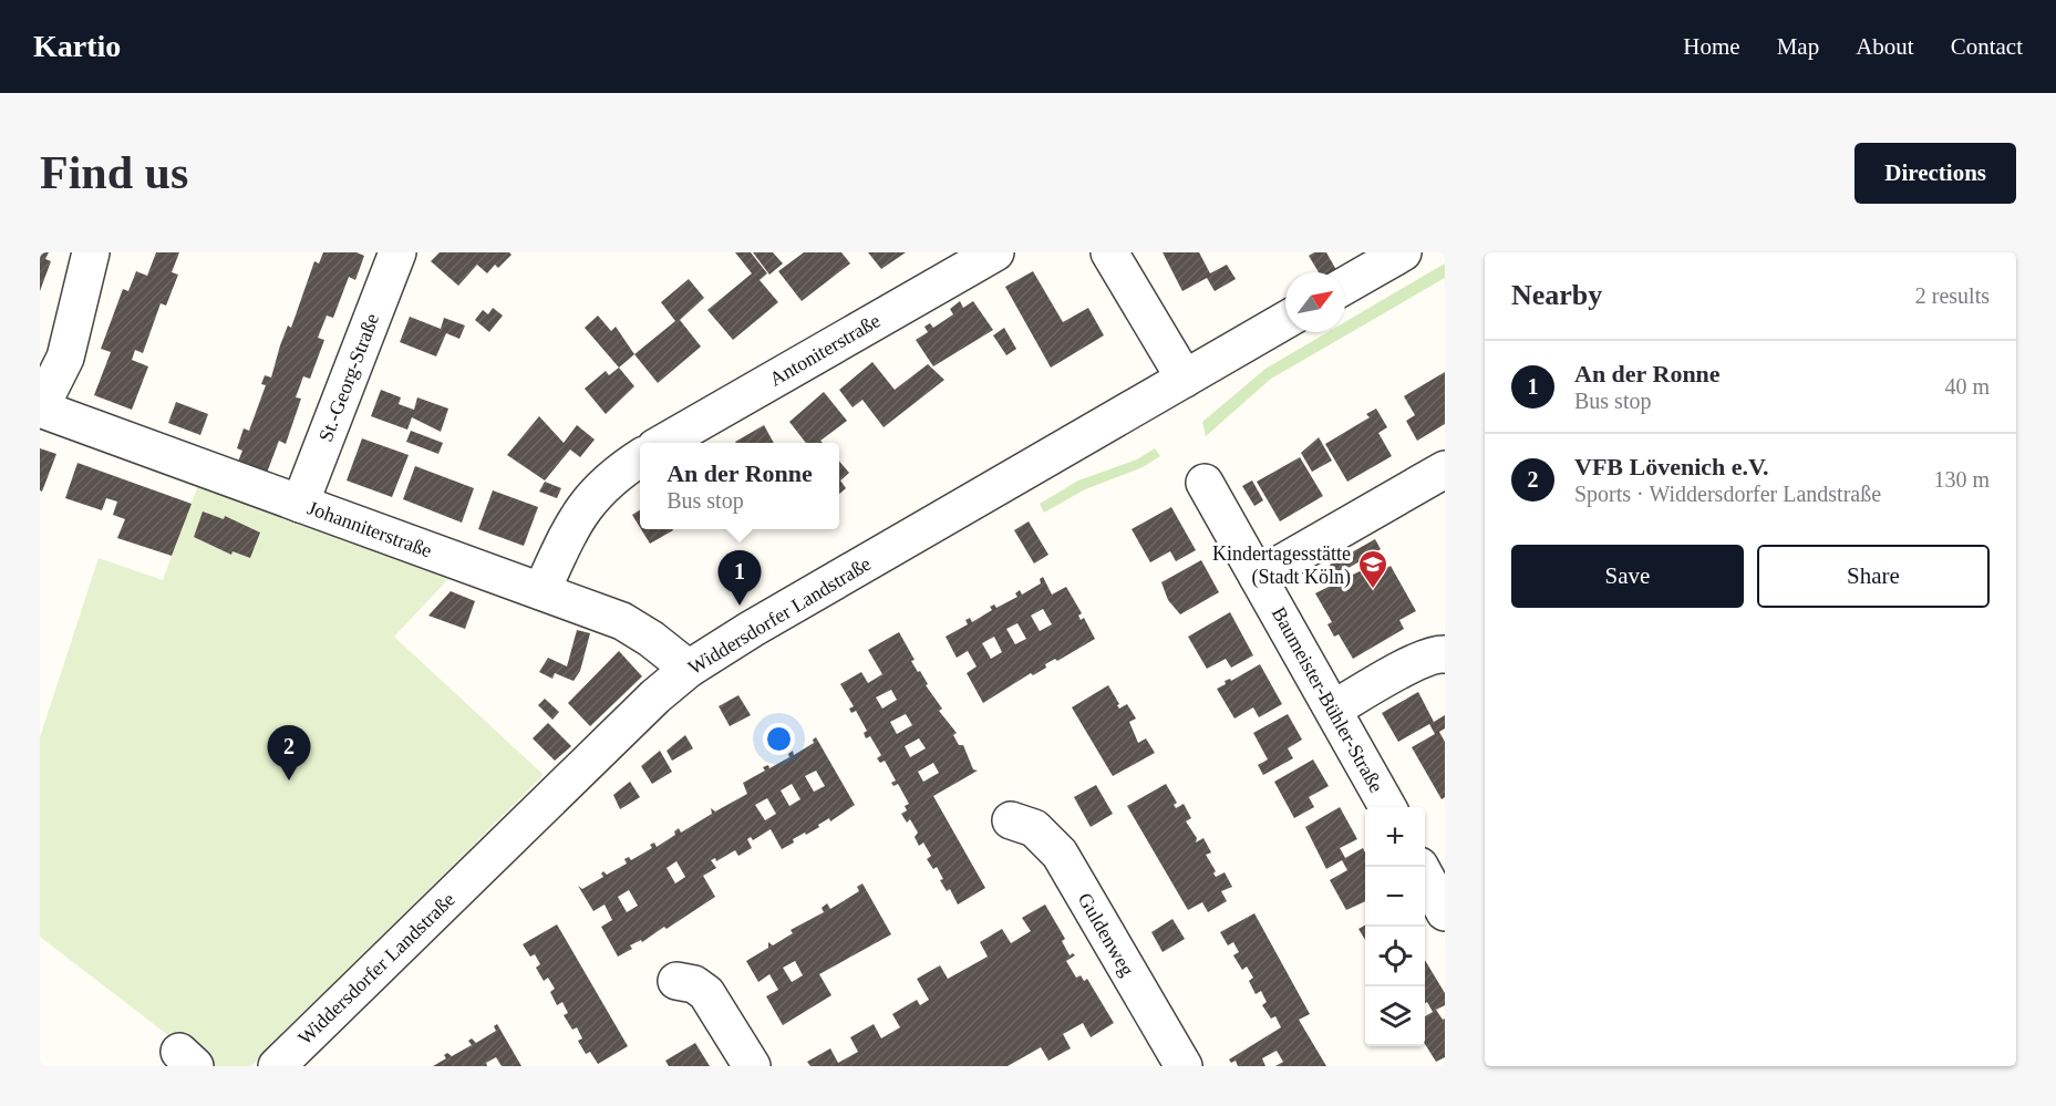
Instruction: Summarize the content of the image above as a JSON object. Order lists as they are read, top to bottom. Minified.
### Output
{"streets":{"street":["Antoniterstraße","St.-Georg-Straße","Johanniterstraße","Widdersdorfer Landstraße","Baumeister-Bühler-Straße","Guldenweg"]},"crossings":[["St.-Georg-Straße","Johanniterstraße"],["Johanniterstraße","Widdersdorfer Landstraße"]],"places":{"school or university":["Kindertagesstätte (Stadt Köln)"]},"north":"top right","page":{"header":"Kartio","nav":["Home","Map","About","Contact"],"buttons":["Directions",["Save","Share"]],"title":"Find us","heading":["Nearby","2 results"],"list":[{"mark":"1","name":"An der Ronne","note":"Bus stop","value":"40 m"},{"mark":"2","name":"VFB Lövenich e.V.","note":"Sports · Widdersdorfer Landstraße","value":"130 m"}],"popup":["An der Ronne","Bus stop"],"pins":["1","2"],"map_buttons":["+","−"]}}
